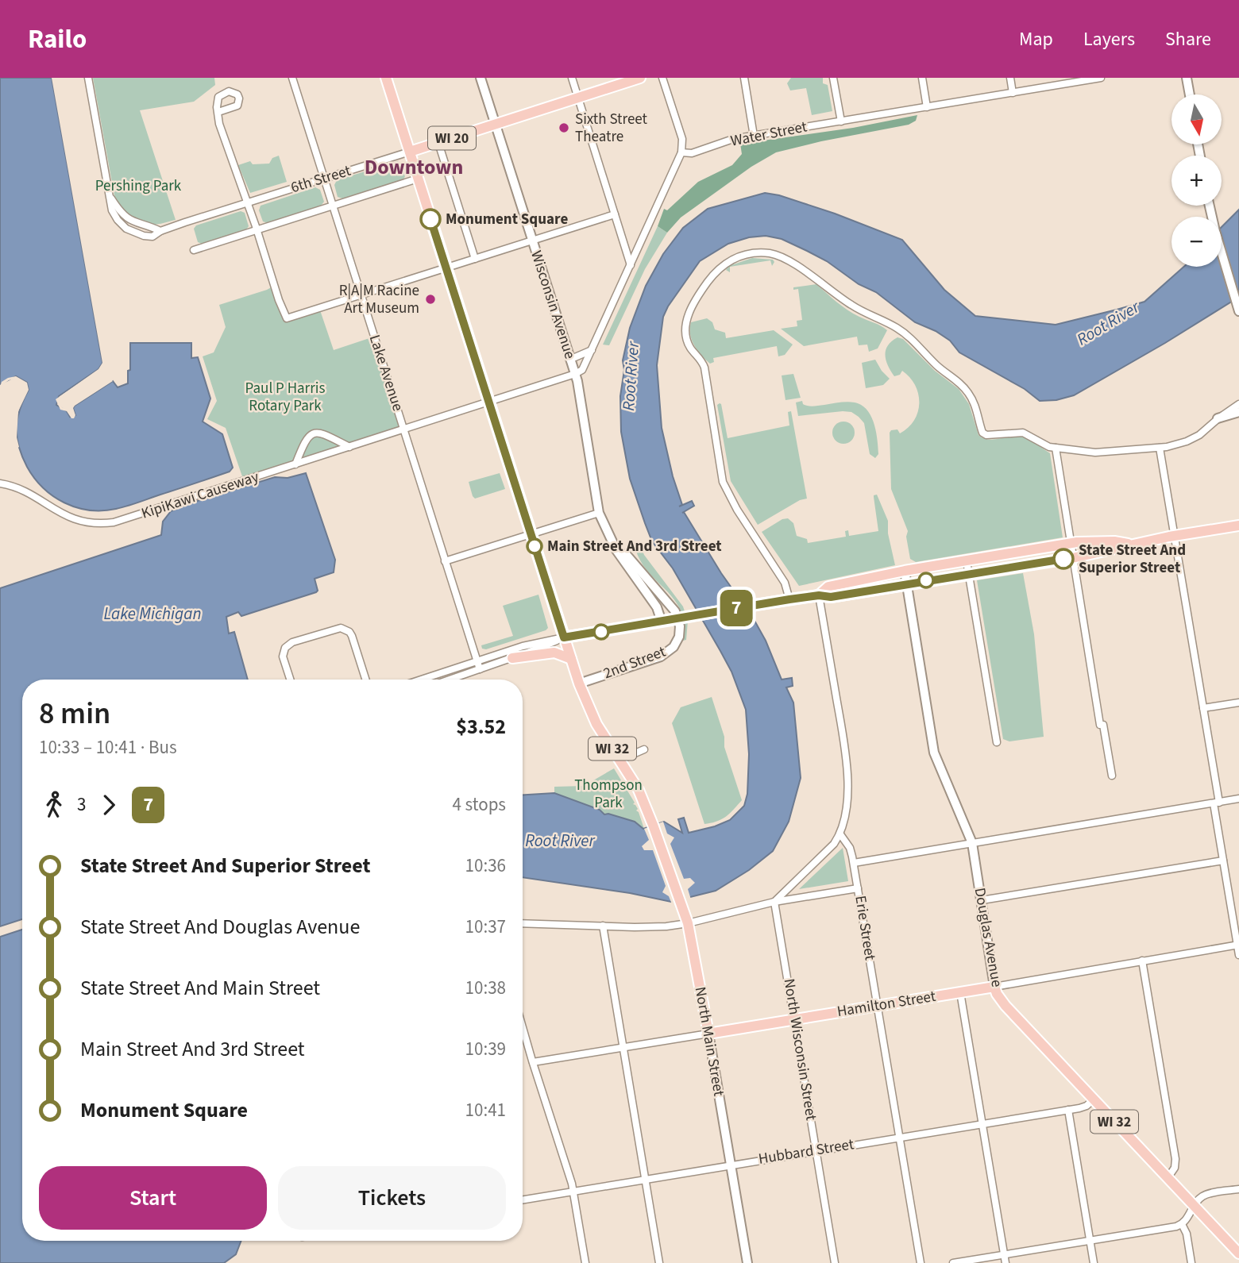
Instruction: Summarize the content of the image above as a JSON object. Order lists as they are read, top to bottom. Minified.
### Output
{"streets":{"main road":["WI 20","6th Street","WI 32","Douglas Avenue","Hamilton Street","North Main Street"],"street":["Water Street","Wisconsin Avenue","Lake Avenue","KipiKawi Causeway","2nd Street","Erie Street","North Wisconsin Street","Hubbard Street"]},"crossings":[["6th Street","Wisconsin Avenue"],["6th Street","Lake Avenue"],["6th Street","WI 32"],["Wisconsin Avenue","KipiKawi Causeway"],["Wisconsin Avenue","2nd Street"],["Lake Avenue","KipiKawi Causeway"],["KipiKawi Causeway","WI 32"],["2nd Street","WI 32"],["WI 32","North Main Street"],["Erie Street","Hamilton Street"],["Erie Street","Hubbard Street"],["Douglas Avenue","Hamilton Street"],["Douglas Avenue","Hubbard Street"],["Hamilton Street","North Main Street"],["Hamilton Street","North Wisconsin Street"],["North Main Street","Hubbard Street"],["North Wisconsin Street","Hubbard Street"]],"districts":["Downtown"],"water":["Root River","Lake Michigan"],"parks":["Pershing Park","Paul P Harris Rotary Park","Thompson Park"],"places":["Sixth Street Theatre","Monument Square","R|A|M Racine Art Museum","Main Street And 3rd Street","State Street And Superior Street"],"lines":["bus line 7"],"north":"bottom","page":{"header":"Railo","nav":["Map","Layers","Share"],"on_map":"7","map_buttons":["+","−"],"heading":["8 min","10:33 – 10:41 · Bus","$3.52"],"legs":["3","7","4 stops"],"list":[{"name":"State Street And Superior Street","value":"10:36"},{"name":"State Street And Douglas Avenue","value":"10:37"},{"name":"State Street And Main Street","value":"10:38"},{"name":"Main Street And 3rd Street","value":"10:39"},{"name":"Monument Square","value":"10:41"}],"buttons":["Start","Tickets"]}}
